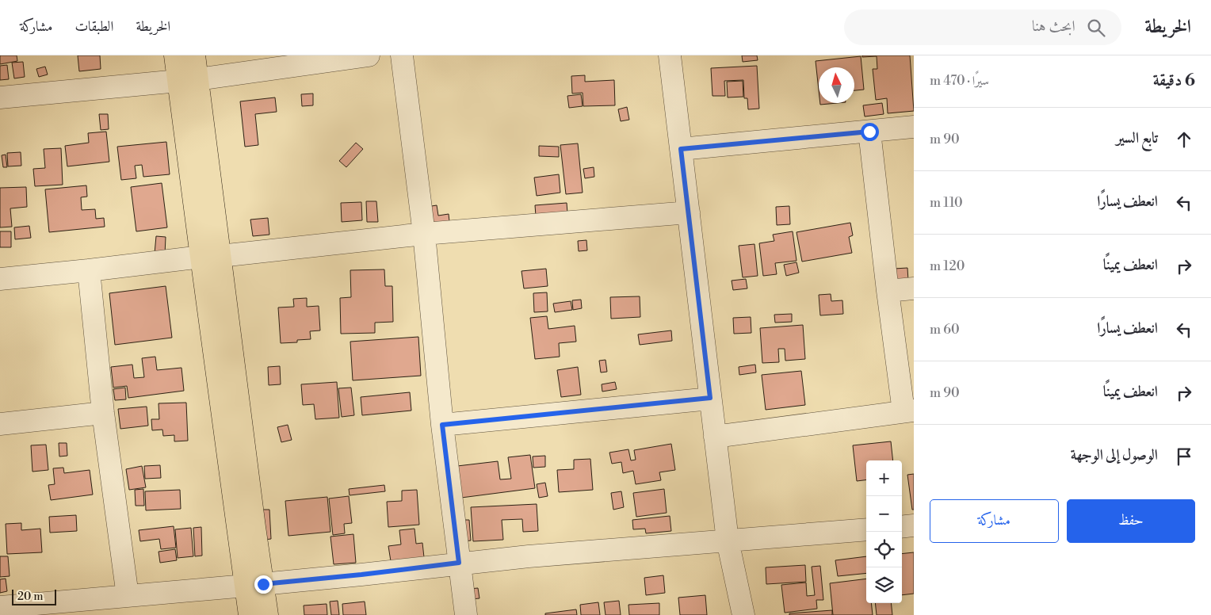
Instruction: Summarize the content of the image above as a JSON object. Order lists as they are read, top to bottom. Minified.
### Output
{"scale_bar":"20 m","north":"top","page":{"header":"الخريطة","search":"ابحث هنا","nav":["الخريطة","الطبقات","مشاركة"],"heading":["6 دقيقة","سيرًا · 470 m"],"list":[["تابع السير","90 m"],["انعطف يسارًا","110 m"],["انعطف يمينًا","120 m"],["انعطف يسارًا","60 m"],["انعطف يمينًا","90 m"],"الوصول إلى الوجهة"],"map_buttons":["+","−"],"buttons":["حفظ","مشاركة"],"scale":"20 m"}}
